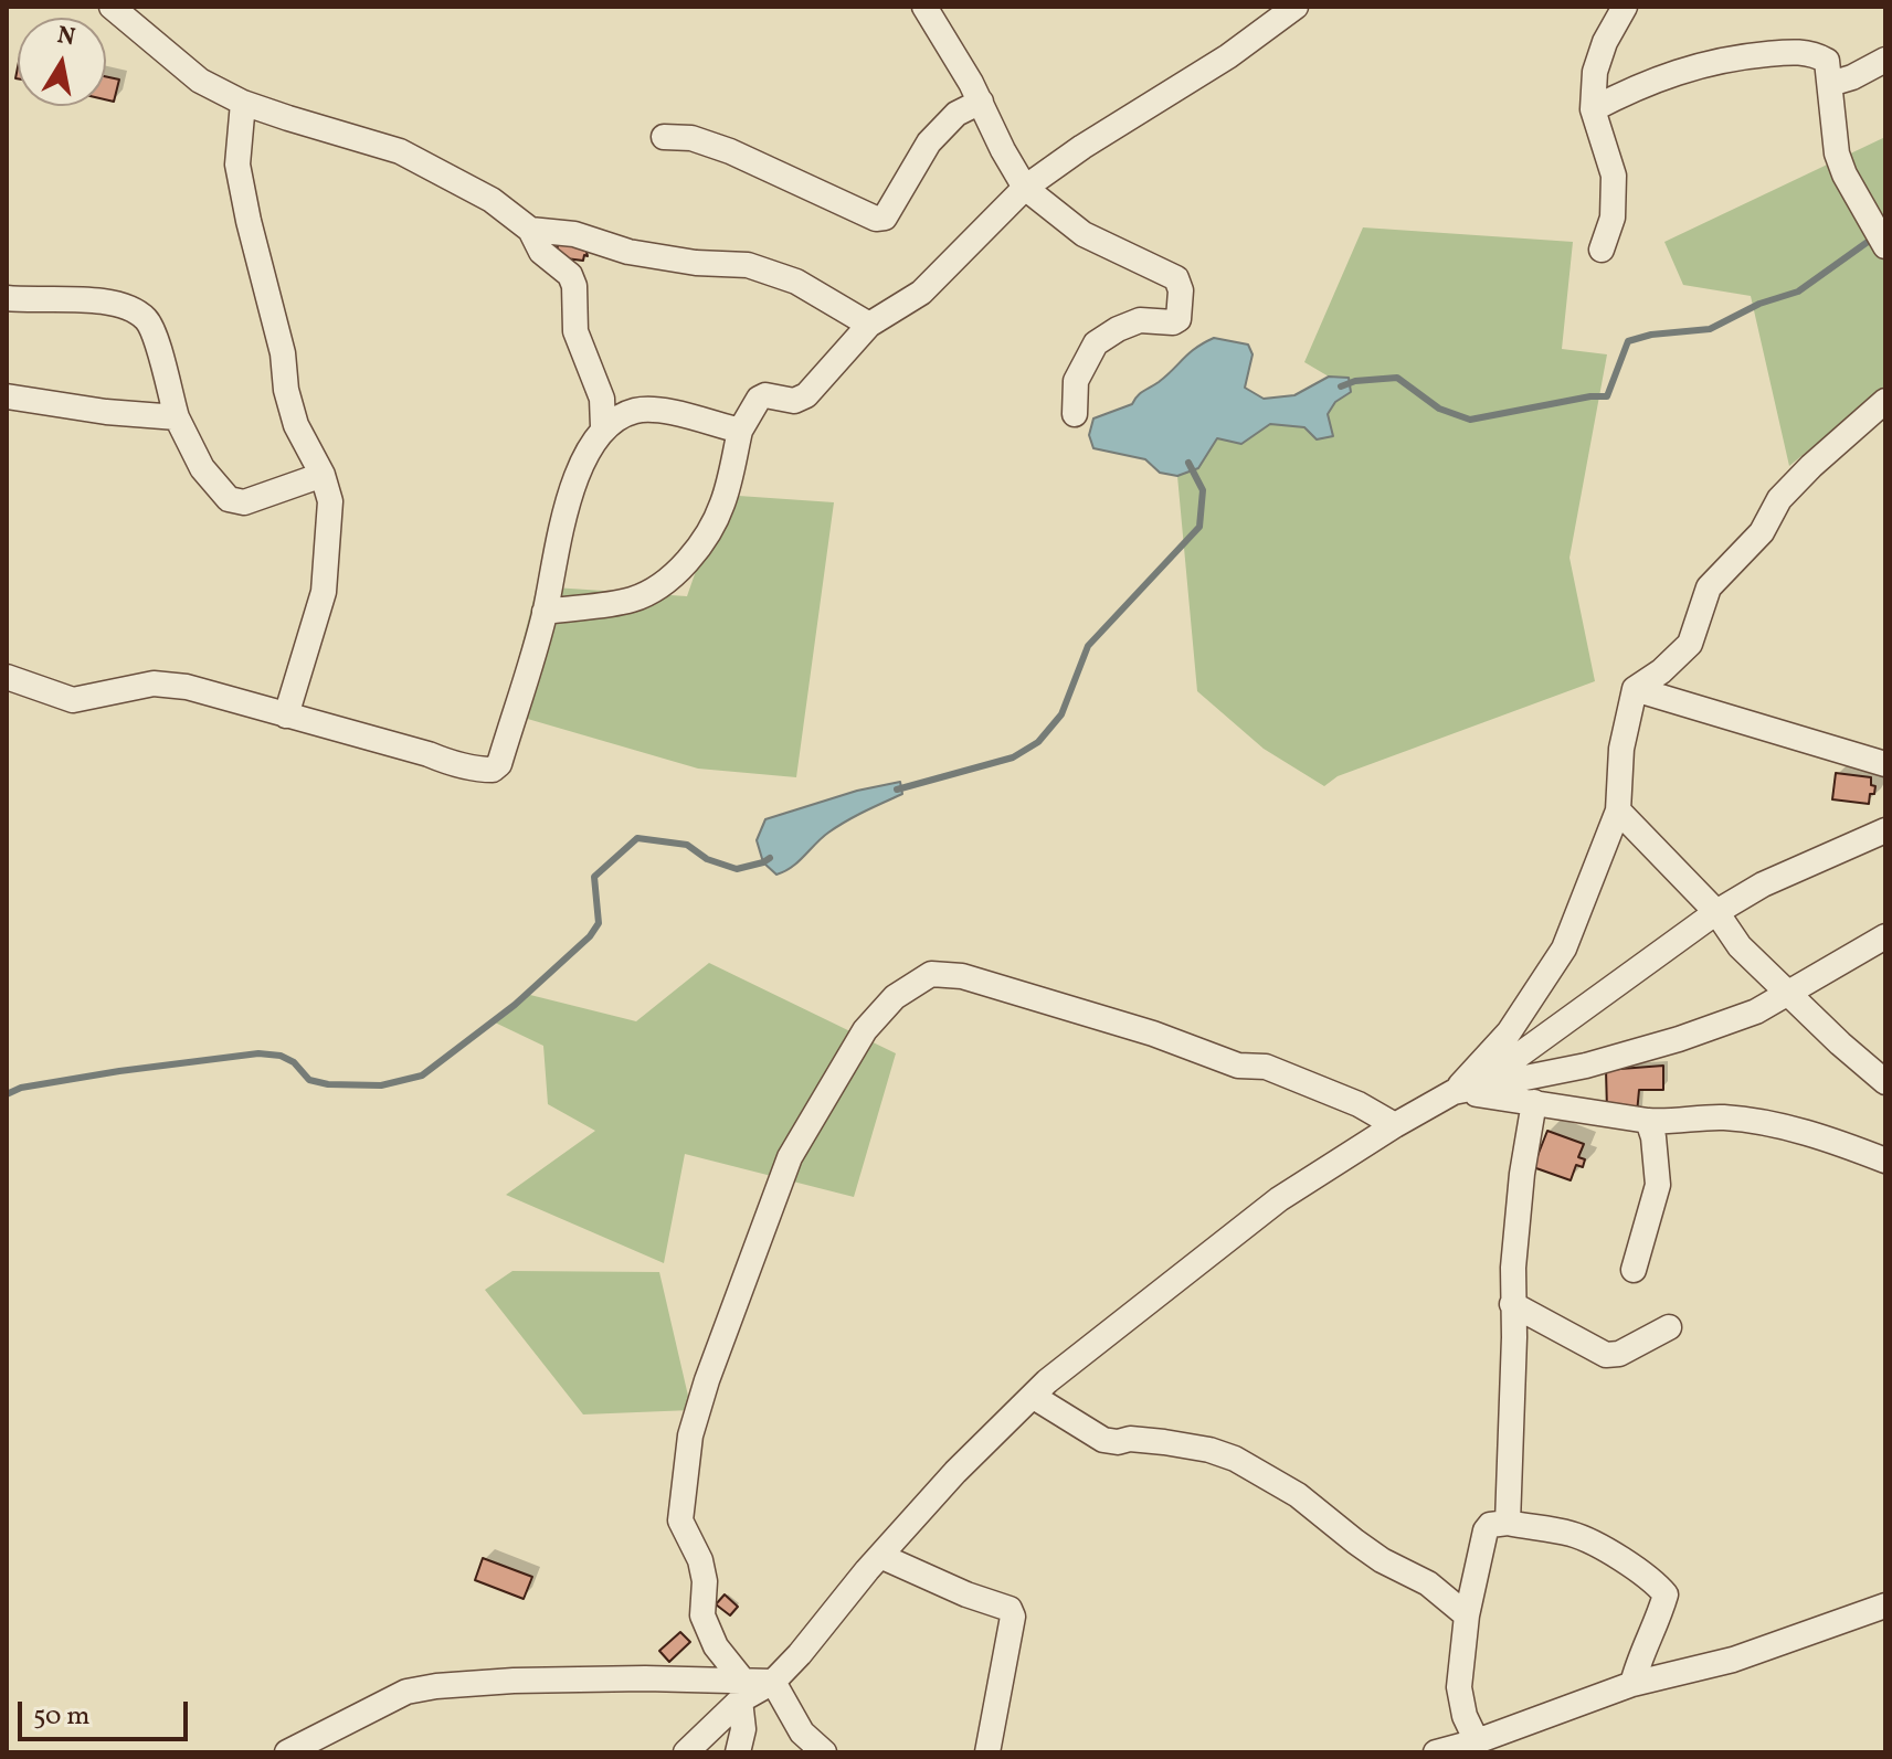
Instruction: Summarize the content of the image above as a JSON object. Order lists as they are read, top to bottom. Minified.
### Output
{"scale_bar":"50 m","north":"top"}
